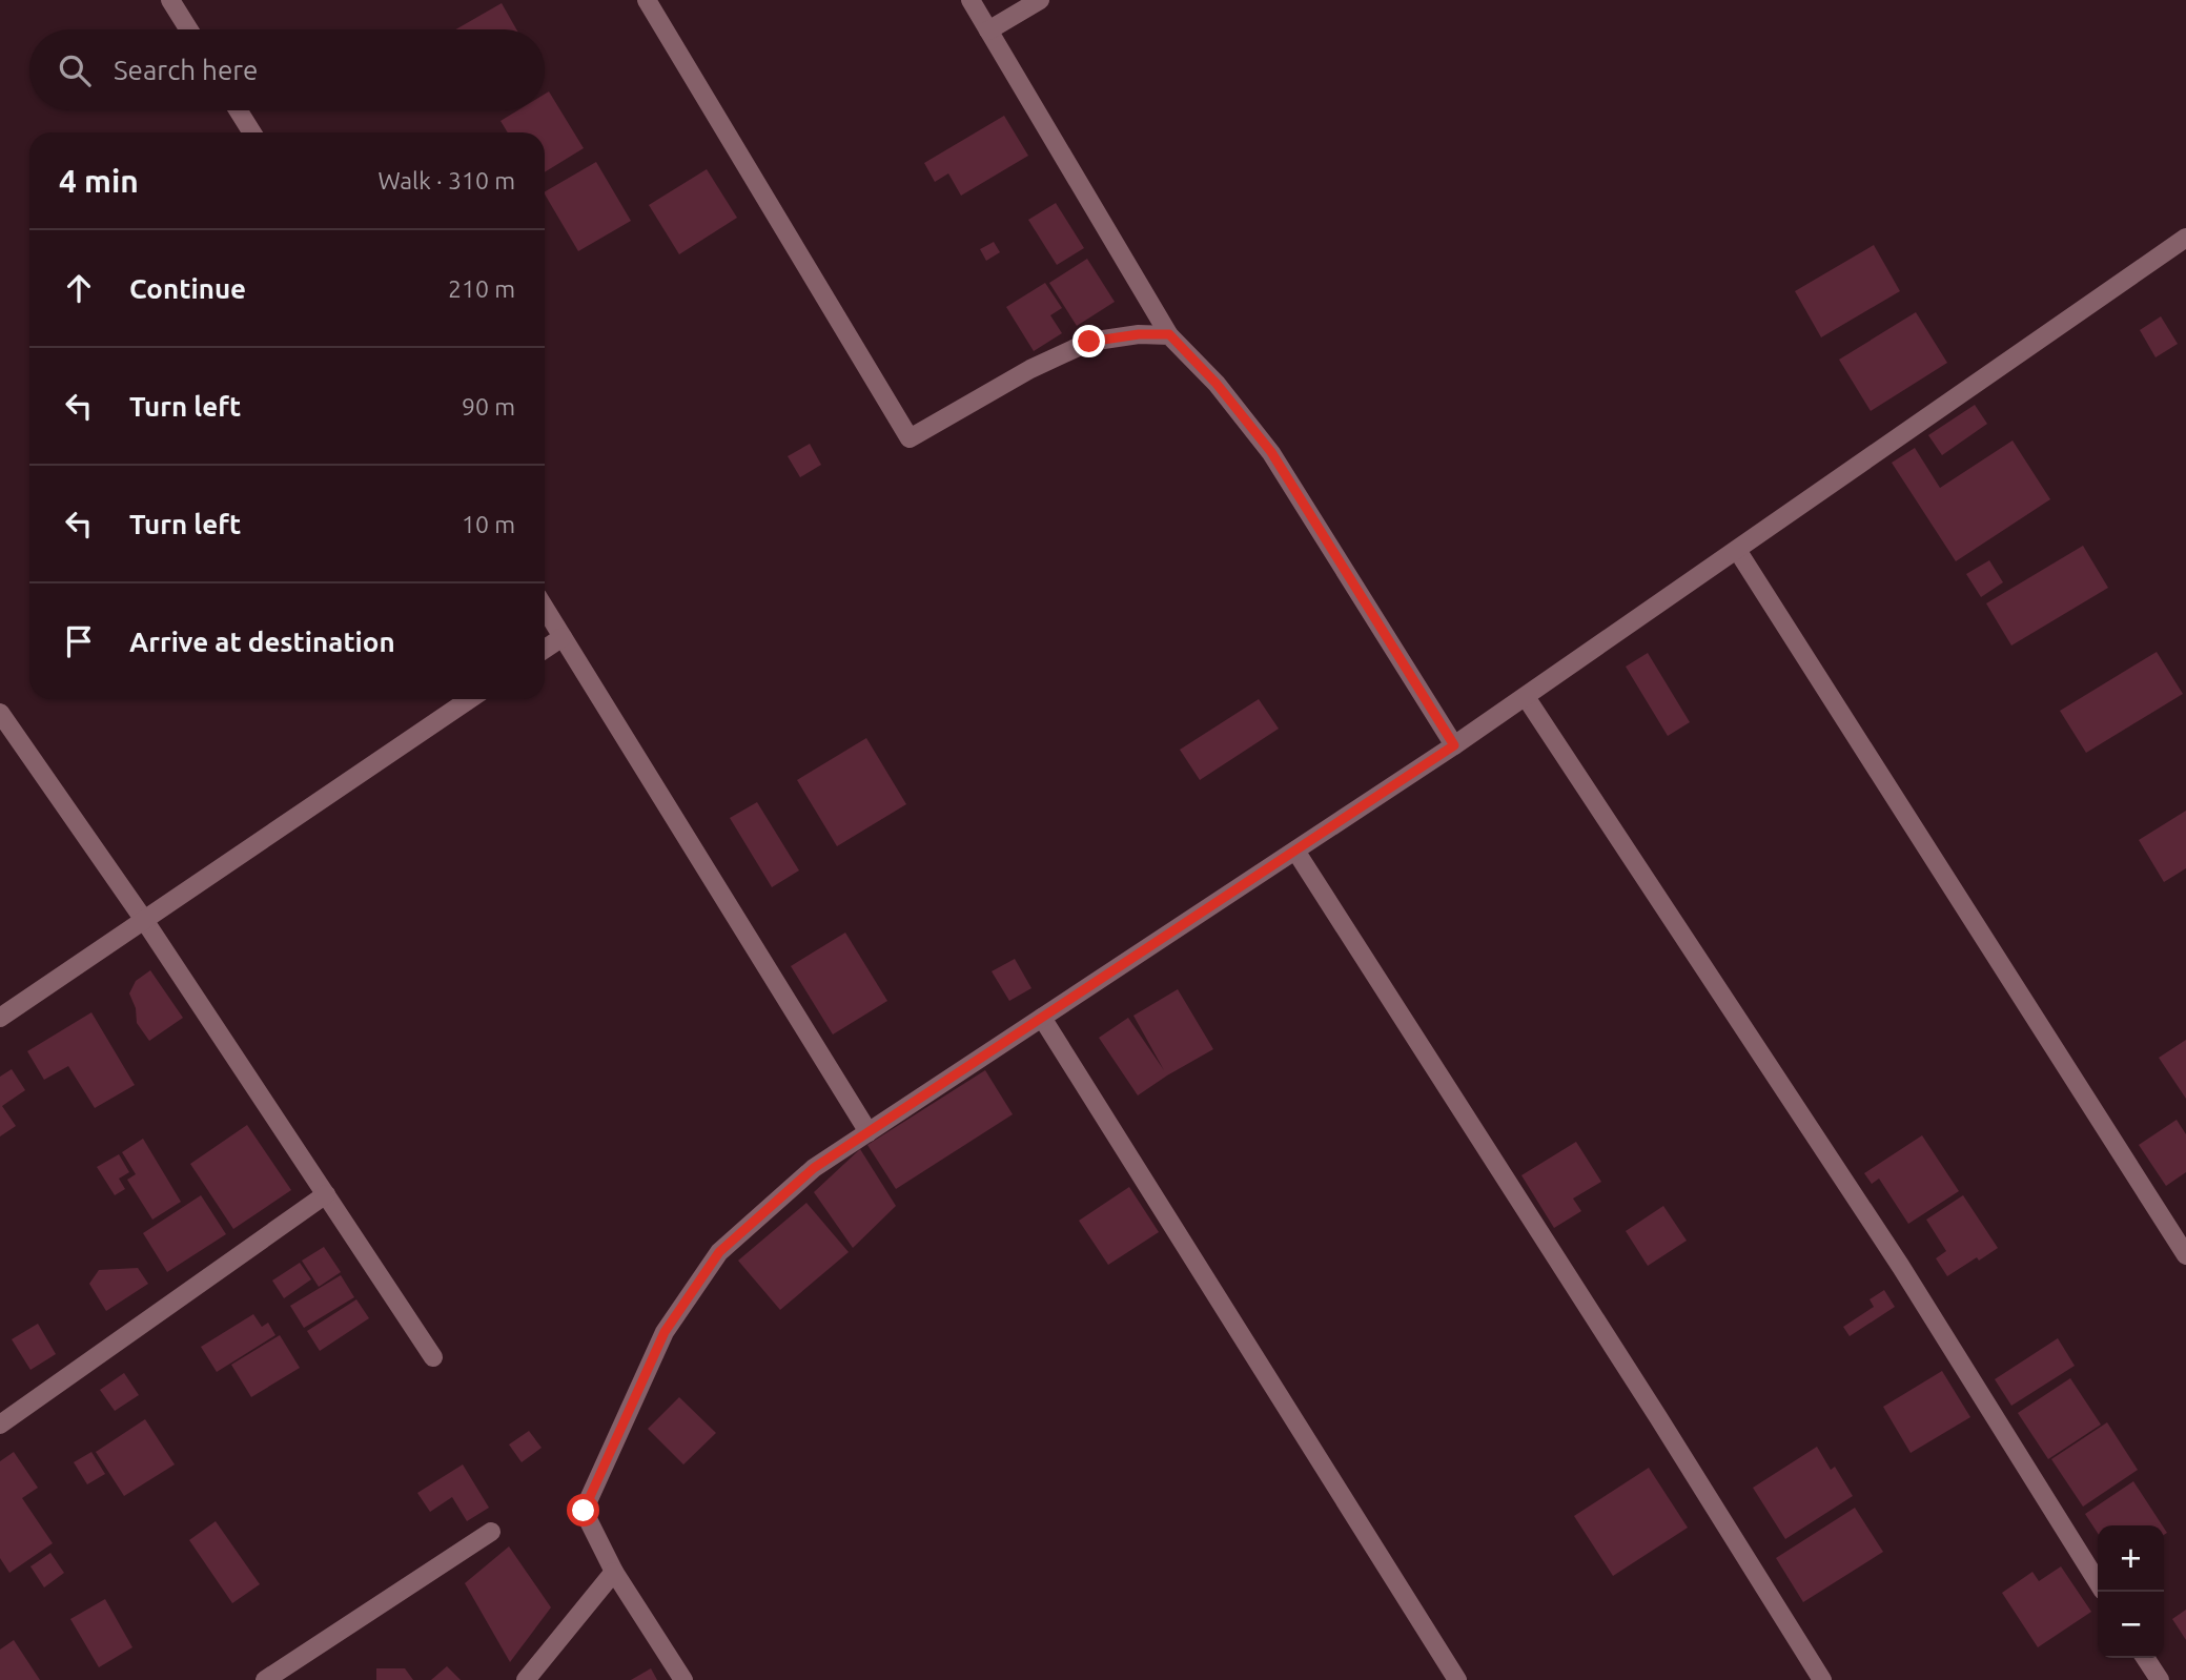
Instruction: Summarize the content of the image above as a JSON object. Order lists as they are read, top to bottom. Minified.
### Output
{"page":{"search":"Search here","heading":["4 min","Walk · 310 m"],"list":[["Continue","210 m"],["Turn left","90 m"],["Turn left","10 m"],"Arrive at destination"],"map_buttons":["+","−"]}}
